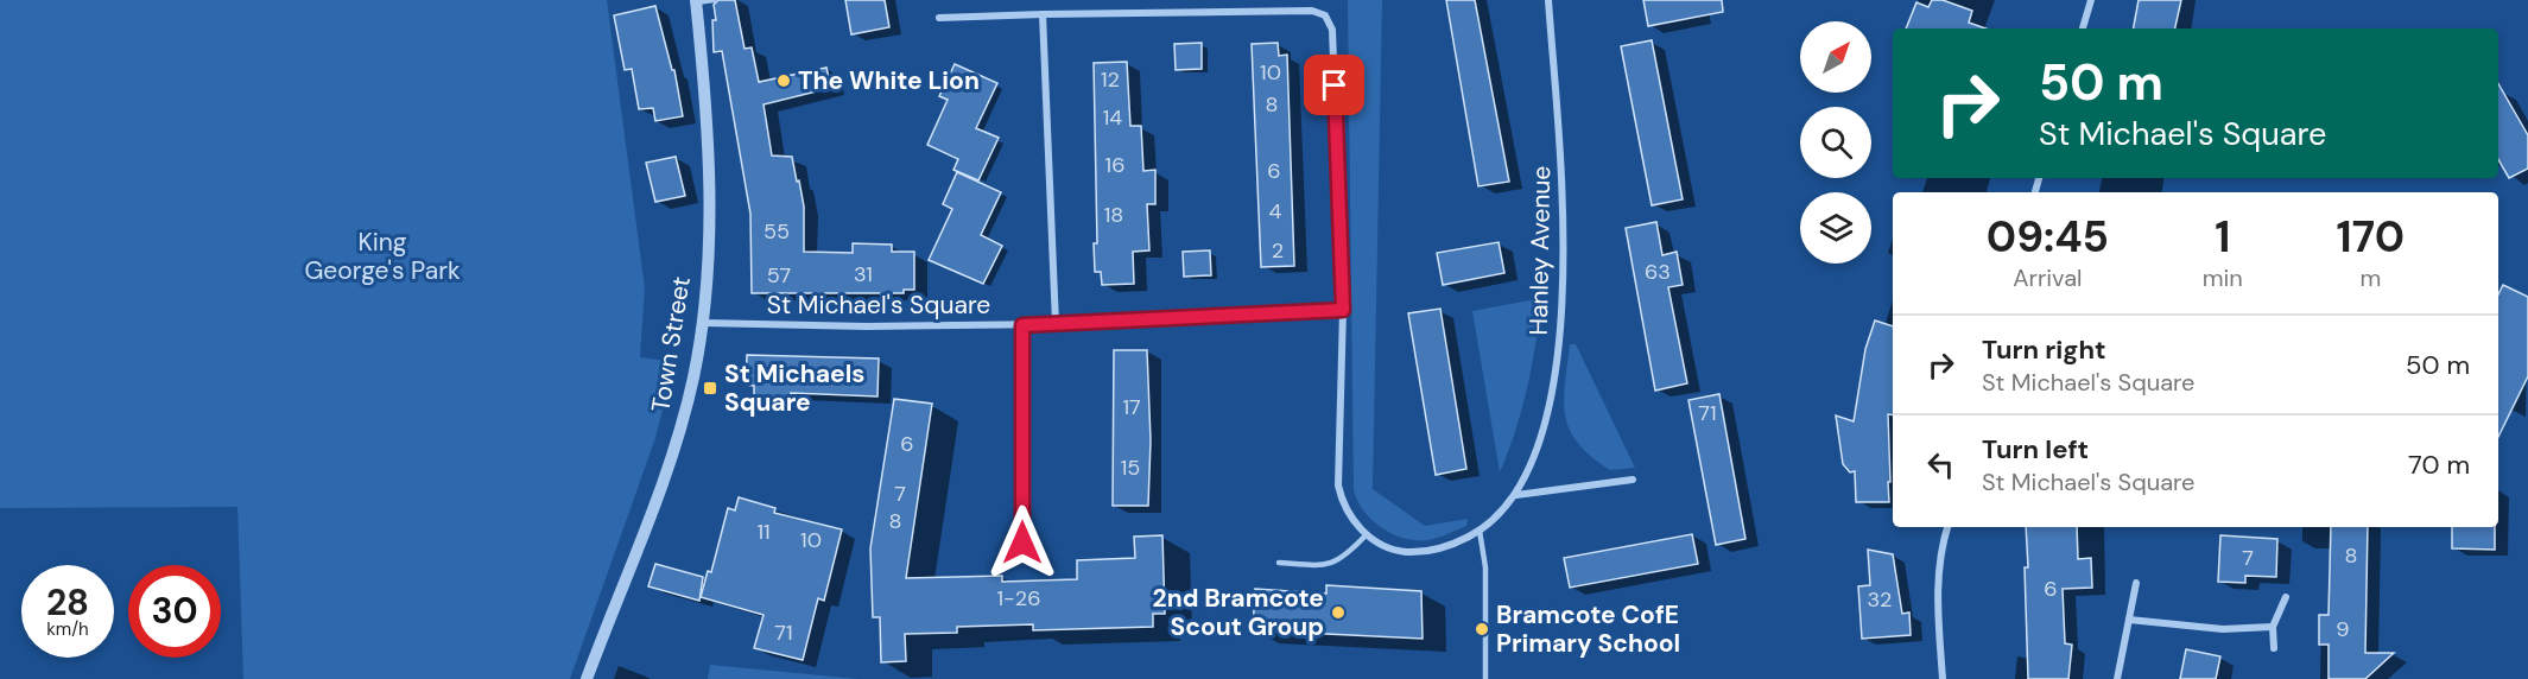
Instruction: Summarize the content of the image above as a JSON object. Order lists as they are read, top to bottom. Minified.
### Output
{"streets":{"street":["Hanley Avenue","St Michael's Square","Town Street"]},"crossings":[["Hanley Avenue","St Michael's Square"],["St Michael's Square","Town Street"]],"parks":["King George's Park"],"places":{"other":["The White Lion","2nd Bramcote Scout Group","Bramcote CofE Primary School"],"transit":["St Michaels Square"]},"house_numbers":["10","12","8","14","16","6","4","18","55","2","63","31","57","17","71","6","15","7","8","11","10","8","7","6","1-26","32","9","71"],"north":"top right","page":{"turn":["50 m","St Michael's Square"],"eta":["09:45","Arrival","1","min","170","m"],"list":[{"name":"Turn right","note":"St Michael's Square","value":"50 m"},{"name":"Turn left","note":"St Michael's Square","value":"70 m"}],"speed":"28 km/h","limit":"30"}}
